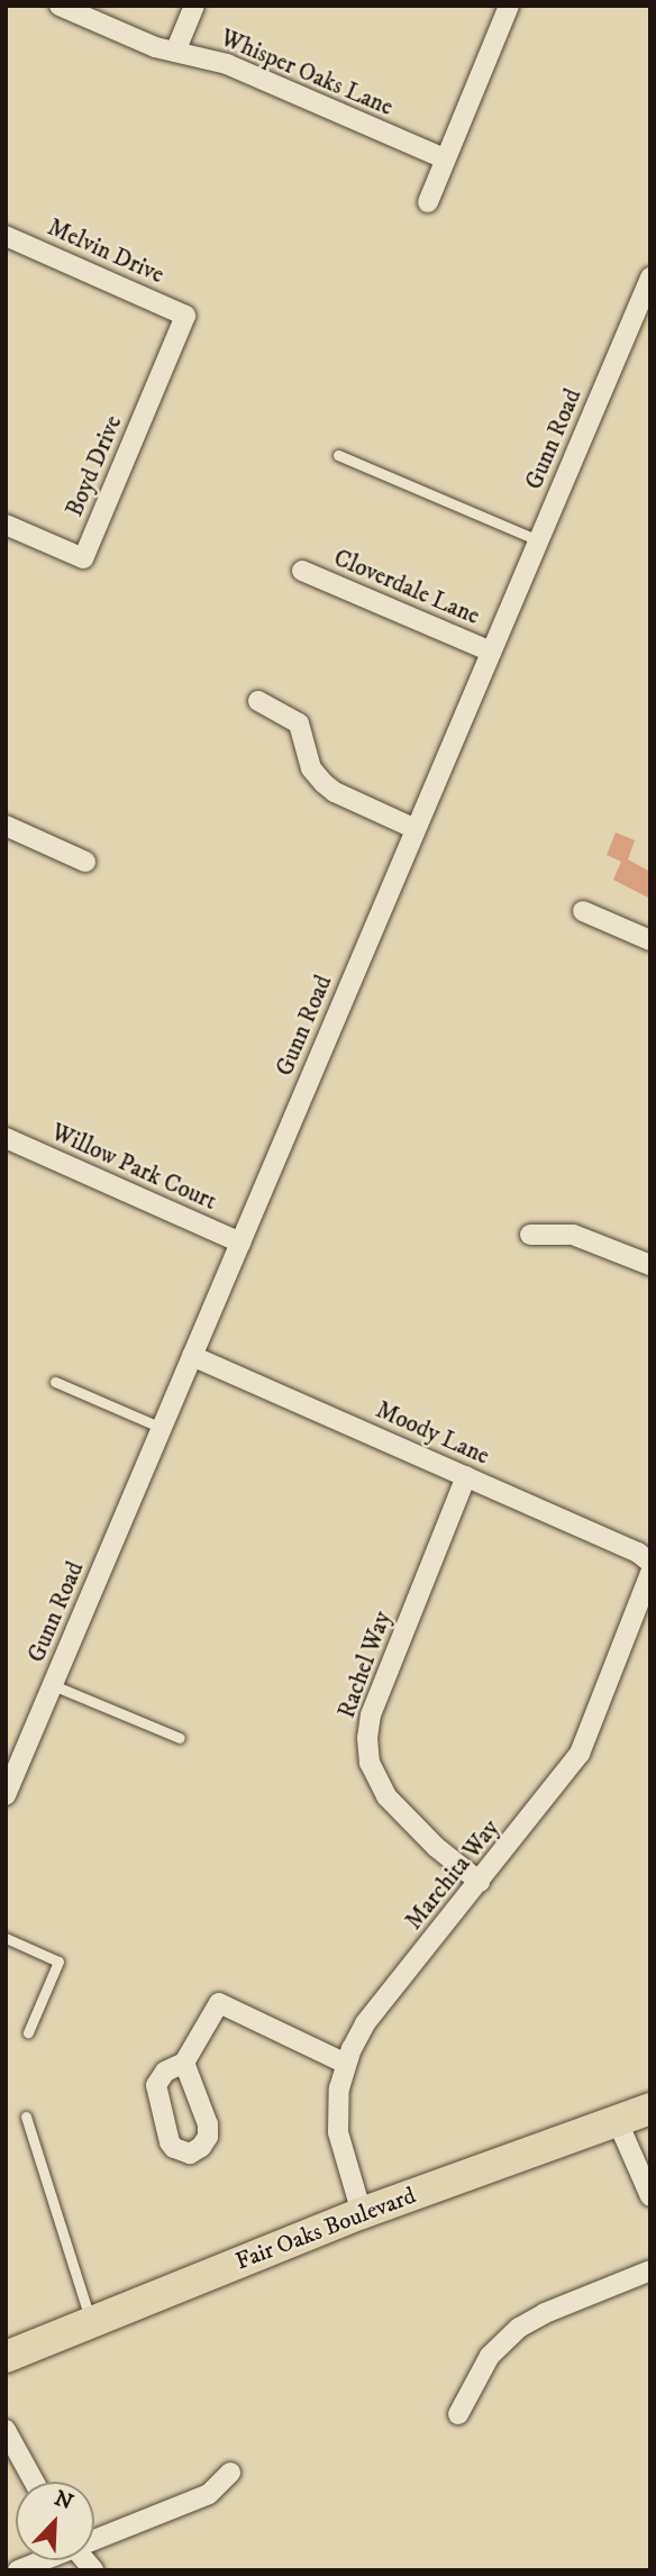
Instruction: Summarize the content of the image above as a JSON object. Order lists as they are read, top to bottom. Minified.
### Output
{"streets":{"main road":["Fair Oaks Boulevard"],"street":["Whisper Oaks Lane","Melvin Drive","Gunn Road","Boyd Drive","Cloverdale Lane","Willow Park Court","Moody Lane","Rachel Way","Marchita Way"]},"crossings":[["Melvin Drive","Boyd Drive"],["Gunn Road","Cloverdale Lane"],["Gunn Road","Willow Park Court"],["Gunn Road","Moody Lane"],["Moody Lane","Rachel Way"],["Rachel Way","Marchita Way"],["Marchita Way","Fair Oaks Boulevard"]],"north":"top right"}
